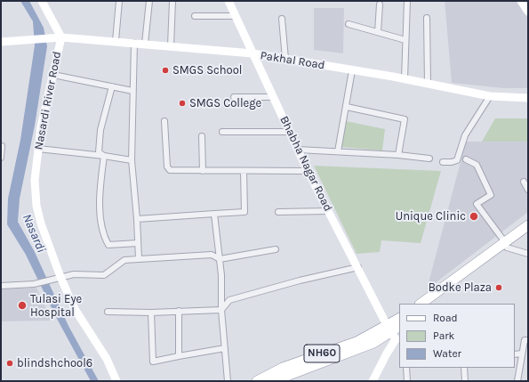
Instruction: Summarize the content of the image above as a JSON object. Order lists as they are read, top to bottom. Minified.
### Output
{"streets":{"highway":["NH60"],"street":["Pakhal Road","Nasardi River Road","Bhabha Nagar Road"]},"crossings":[["Pakhal Road","Nasardi River Road"],["Pakhal Road","Bhabha Nagar Road"],["Bhabha Nagar Road","NH60"]],"water":["Nasardi"],"places":["SMGS School","SMGS College","Unique Clinic","Bodke Plaza","Tulasi Eye Hospital","blindshchool6"],"legend":["Road","Park","Water"]}
